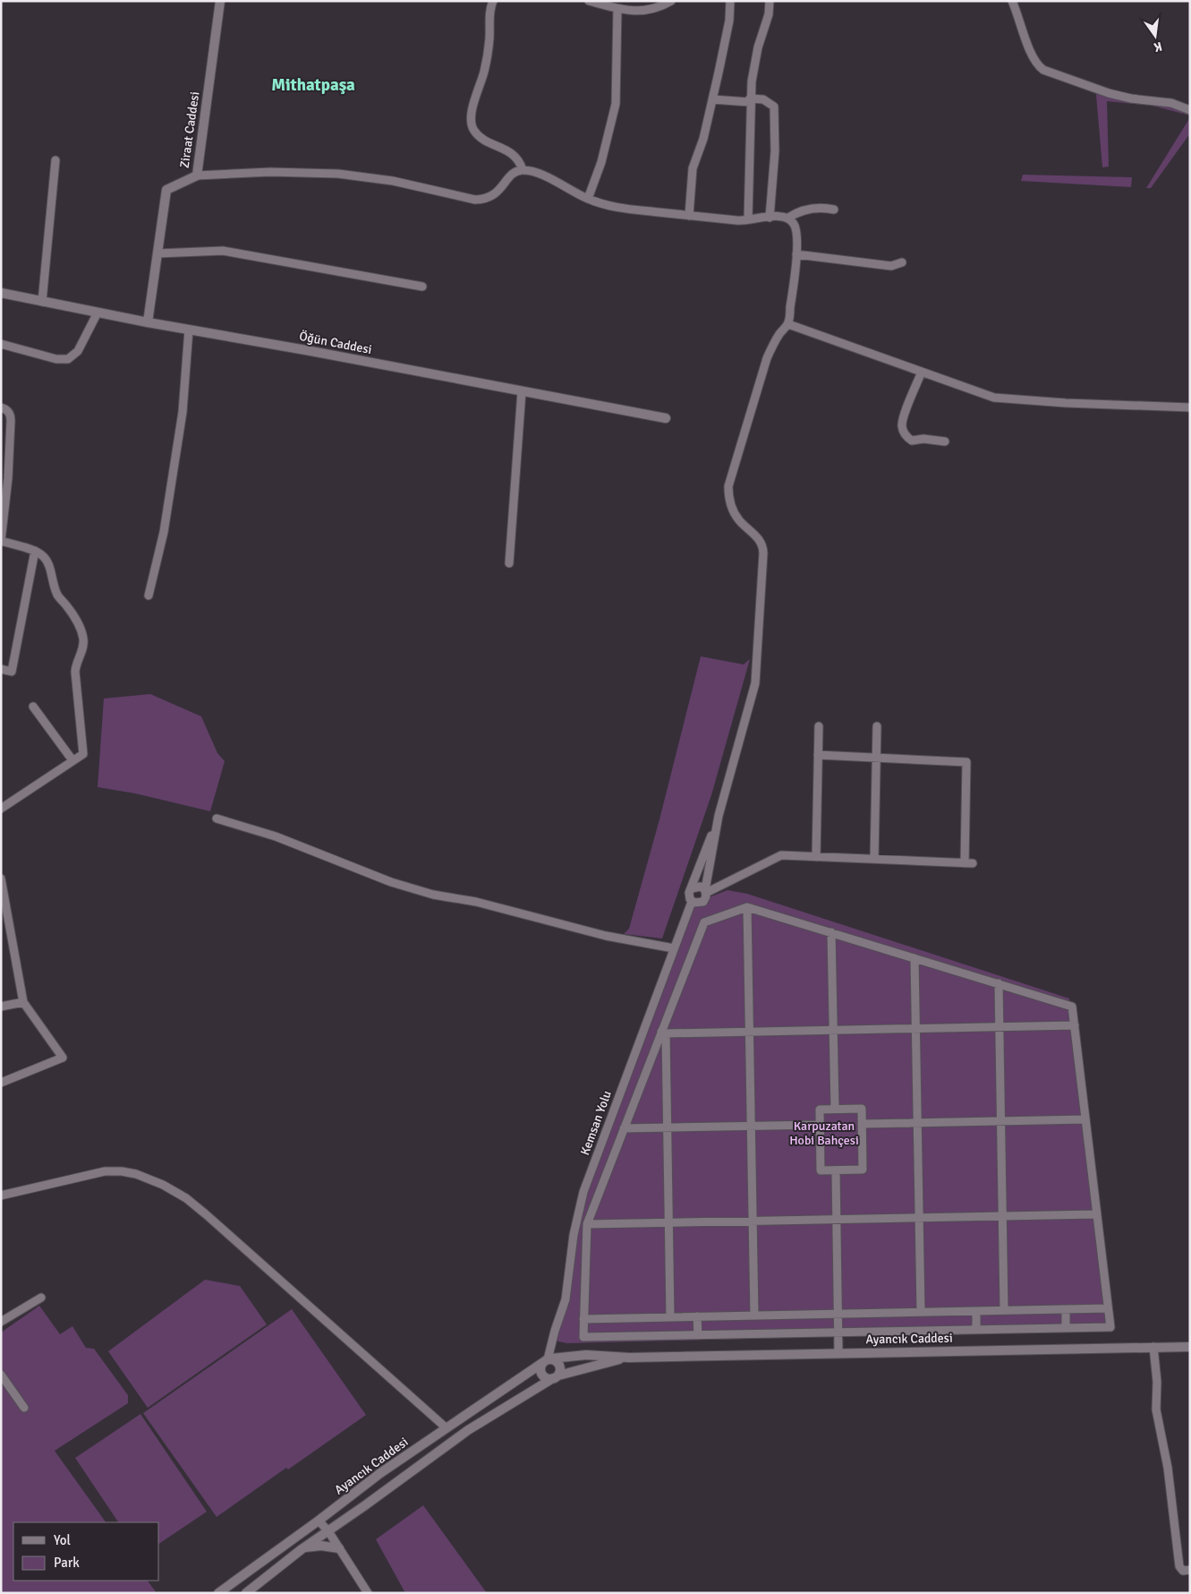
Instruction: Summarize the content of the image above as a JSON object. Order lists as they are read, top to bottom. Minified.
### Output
{"streets":{"street":["Ziraat Caddesi","Öğün Caddesi","Kemsan Yolu","Ayancık Caddesi"]},"crossings":[["Ziraat Caddesi","Öğün Caddesi"],["Kemsan Yolu","Ayancık Caddesi"]],"districts":["Mithatpaşa"],"parks":["Karpuzatan Hobi Bahçesi"],"legend":["Yol","Park"],"north":"bottom"}
